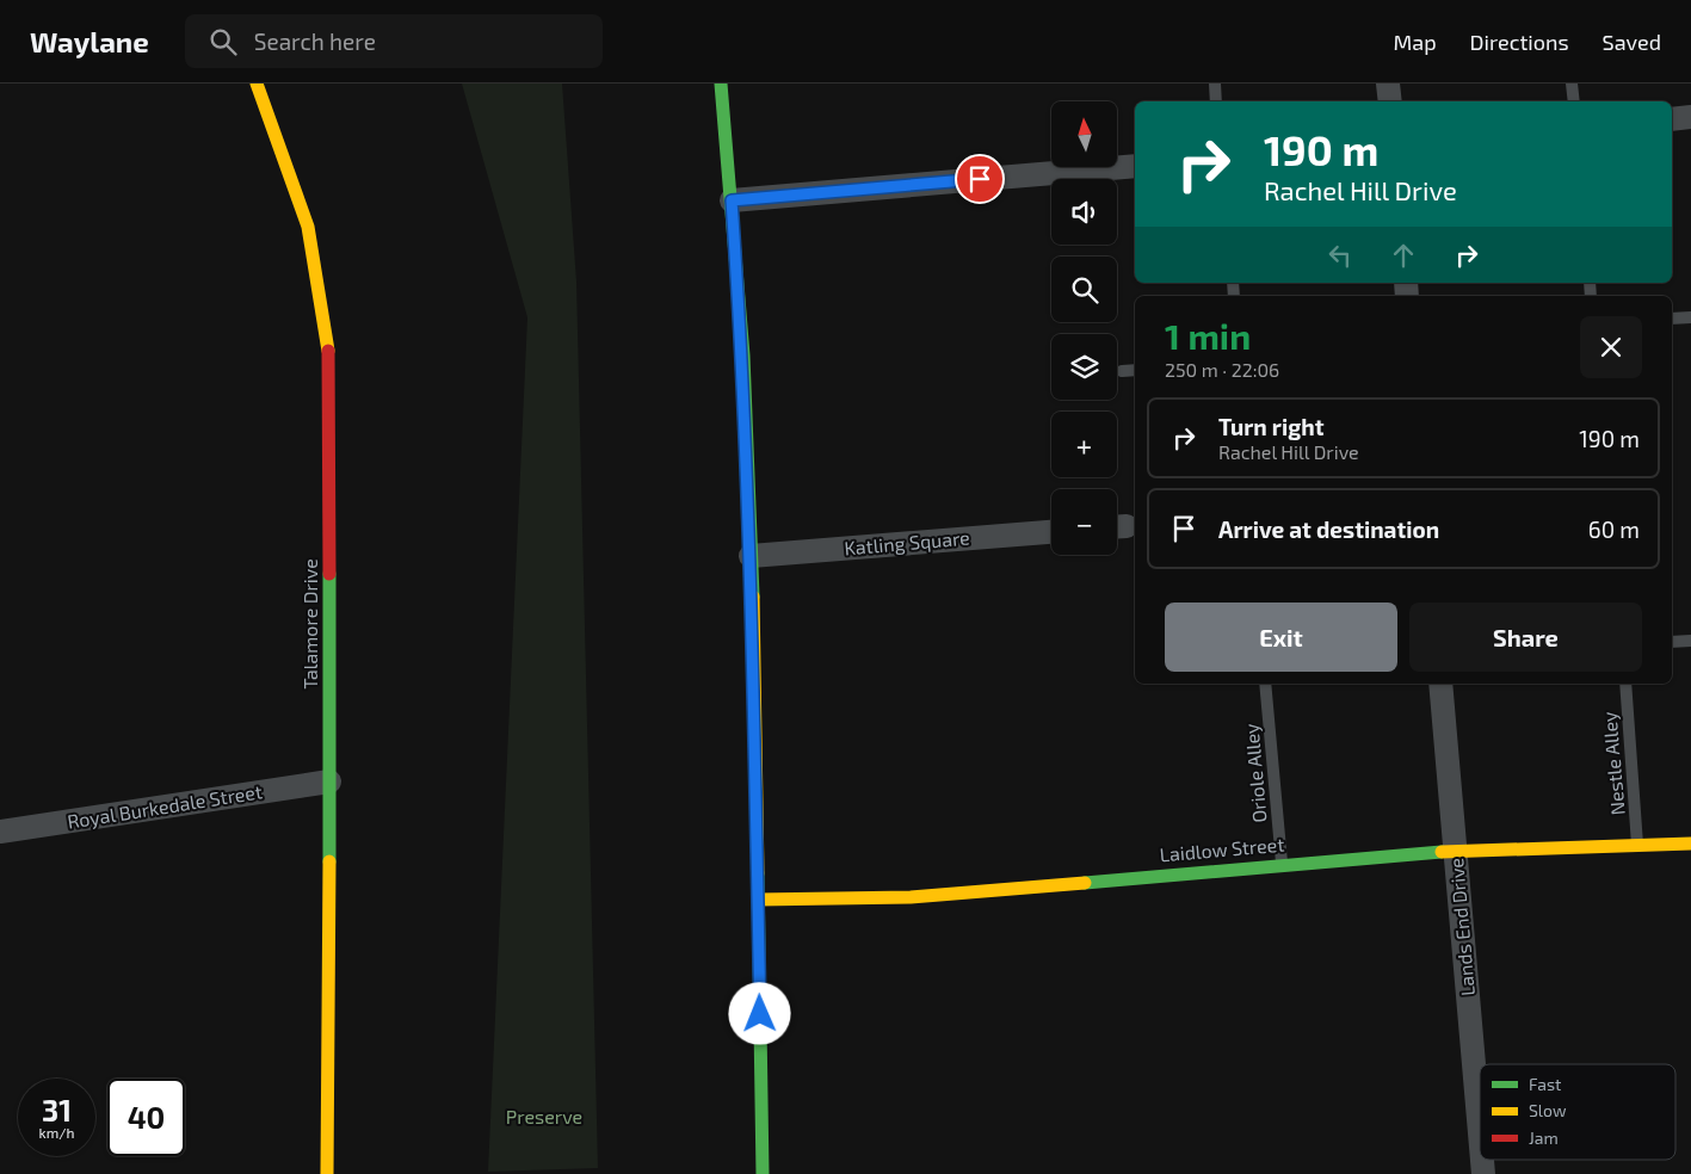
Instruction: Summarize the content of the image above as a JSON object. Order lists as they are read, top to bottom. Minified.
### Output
{"streets":{"street":["Katling Square","Talamore Drive","Royal Burkedale Street","Laidlow Street","Lands End Drive"],"lane":["Nestle Alley","Oriole Alley"]},"crossings":[["Talamore Drive","Royal Burkedale Street"],["Nestle Alley","Laidlow Street"],["Oriole Alley","Laidlow Street"],["Laidlow Street","Lands End Drive"]],"parks":["Preserve"],"legend":["Fast","Slow","Jam"],"north":"top","page":{"header":"Waylane","search":"Search here","nav":["Map","Directions","Saved"],"map_buttons":["+","−"],"turn":["190 m","Rachel Hill Drive"],"heading":["1 min","250 m · 22:06"],"list":[{"name":"Turn right","note":"Rachel Hill Drive","value":"190 m"},{"name":"Arrive at destination","value":"60 m"}],"buttons":["Exit","Share"],"speed":"31 km/h","limit":"40"}}
